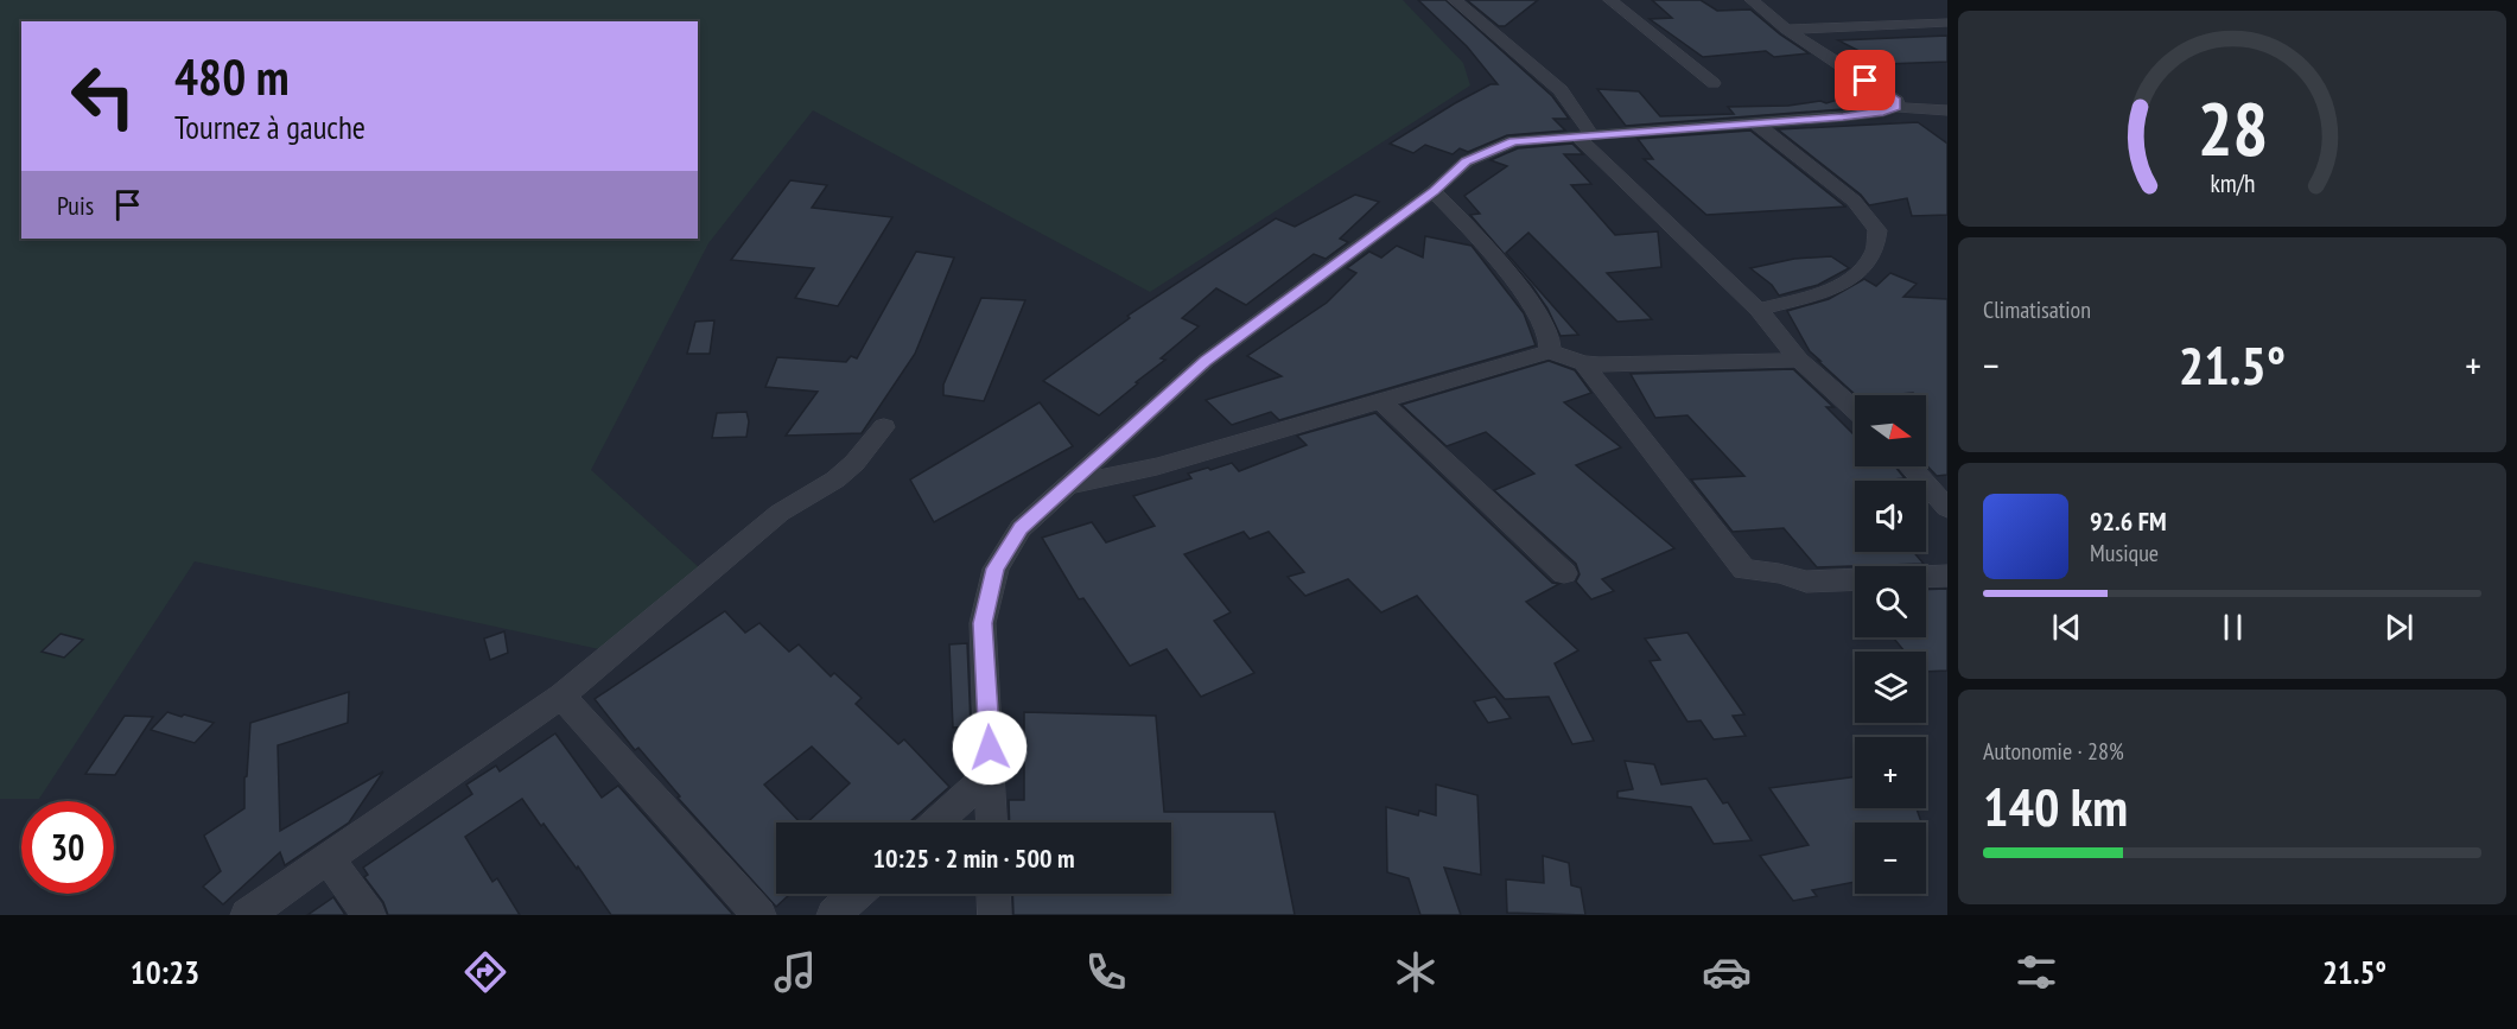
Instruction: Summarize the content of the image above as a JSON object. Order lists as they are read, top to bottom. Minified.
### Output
{"north":"right","page":{"turn":["480 m","Tournez à gauche"],"then":"Puis","tile":["Climatisation",["Autonomie · 28%","140 km"]],"heat":["−","21.5°","+"],"map_buttons":["+","−"],"song":["92.6 FM","Musique"],"limit":"30","trip":"10:25 · 2 min · 500 m","tabs":["10:23","21.5°"],"gauge":["28","km/h"]}}
